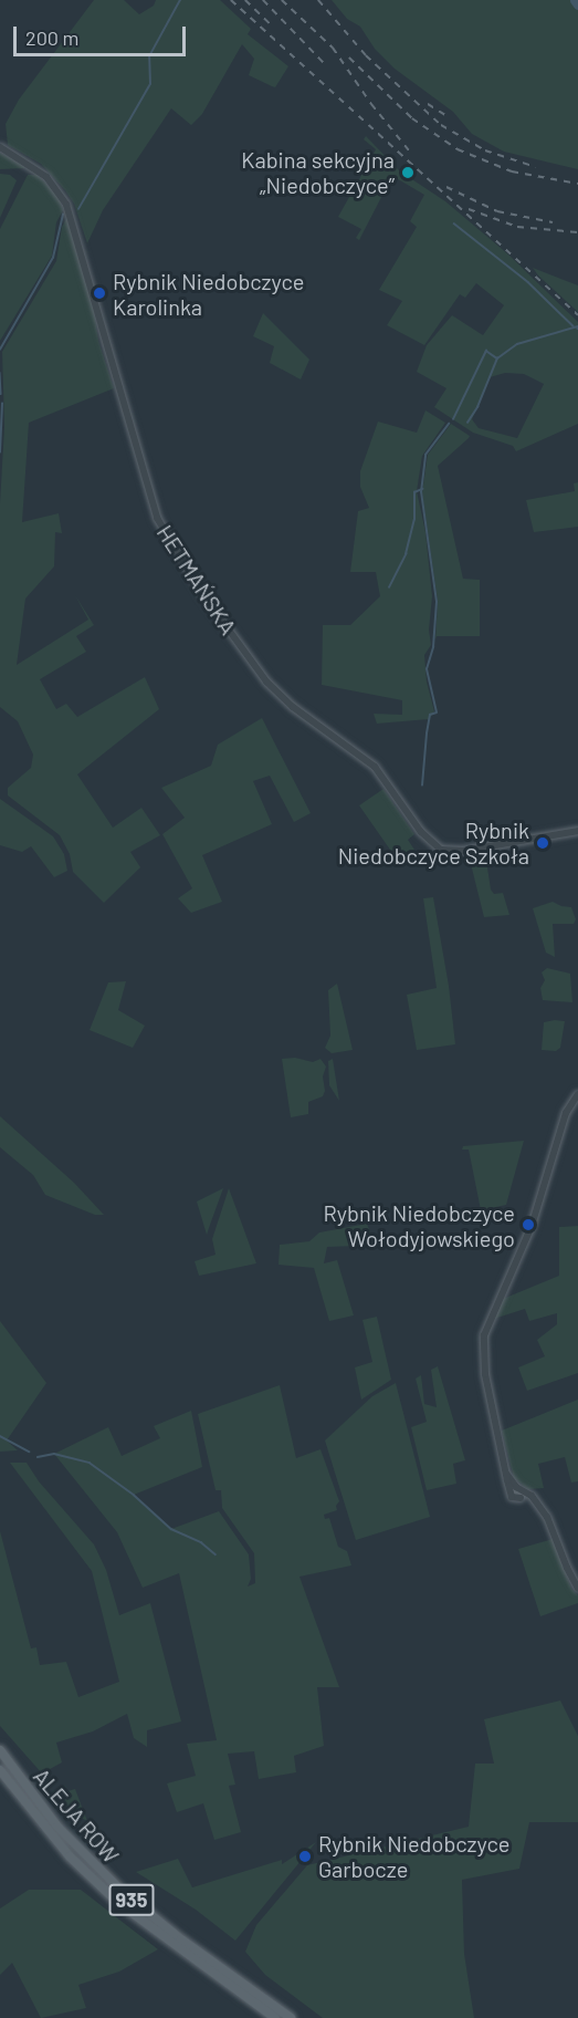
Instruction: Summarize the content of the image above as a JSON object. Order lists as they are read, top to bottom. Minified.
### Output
{"streets":{"main road":["ALEJA ROW","935"],"street":["HETMAŃSKA"]},"places":["Kabina sekcyjna „Niedobczyce”","Rybnik Niedobczyce Karolinka","Rybnik Niedobczyce Szkoła","Rybnik Niedobczyce Wołodyjowskiego","Rybnik Niedobczyce Garbocze"],"scale_bar":"200 m"}
